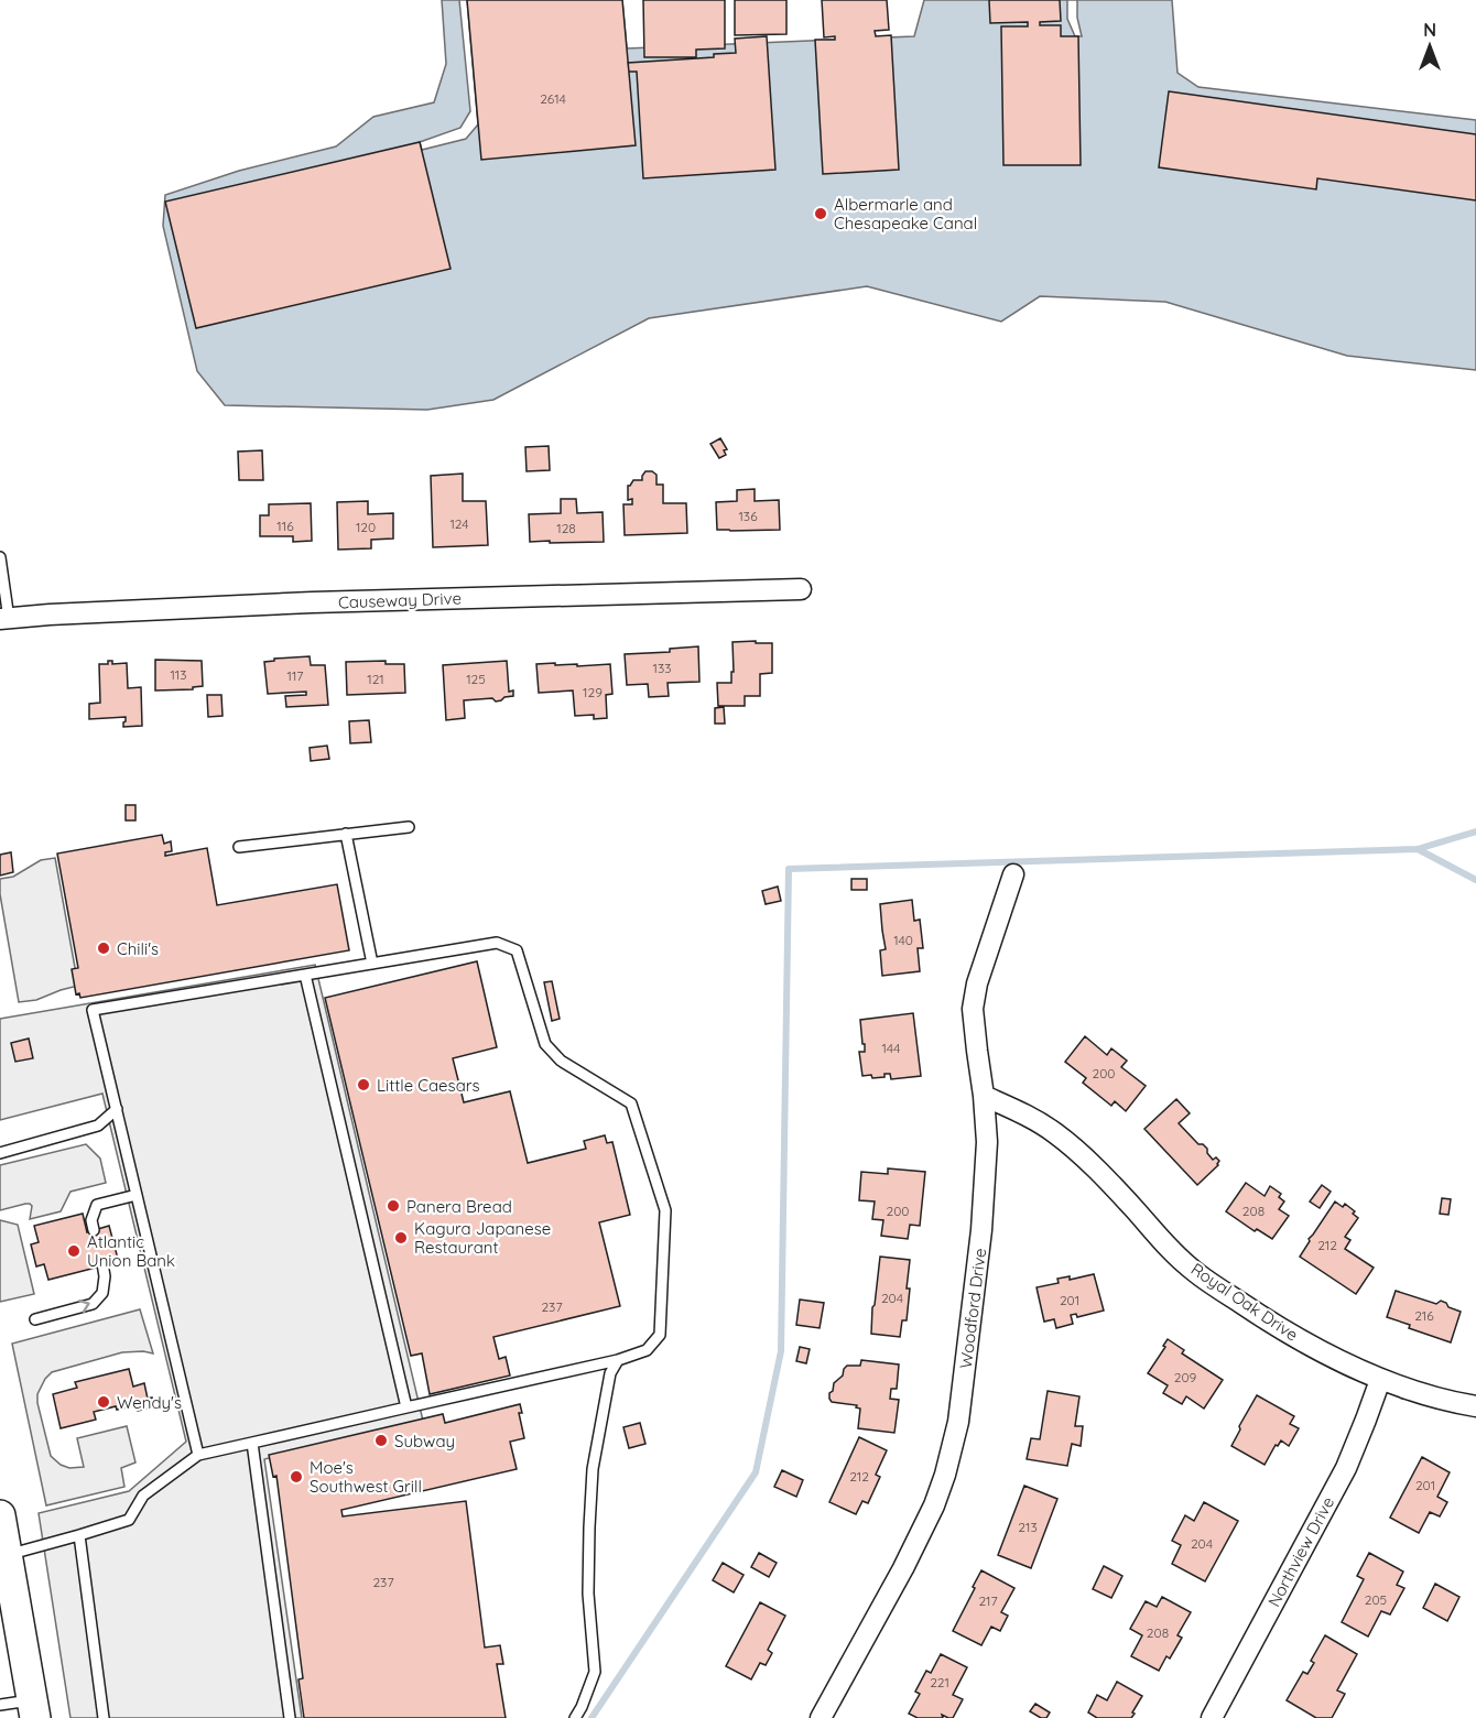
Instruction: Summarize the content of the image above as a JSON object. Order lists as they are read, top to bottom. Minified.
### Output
{"streets":{"street":["Causeway Drive","Royal Oak Drive","Woodford Drive","Northview Drive"]},"crossings":[["Royal Oak Drive","Woodford Drive"],["Royal Oak Drive","Northview Drive"]],"places":["Albermarle and Chesapeake Canal","Chili's","Little Caesars","Panera Bread","Kagura Japanese Restaurant","Atlantic Union Bank","Wendy's","Subway","Moe's Southwest Grill"],"house_numbers":["2614","136","124","116","120","128","133","113","117","121","125","129","140","144","200","200","208","212","204","201","237","216","209","212","201","213","204","237","205","217","208","221"],"north":"top"}
